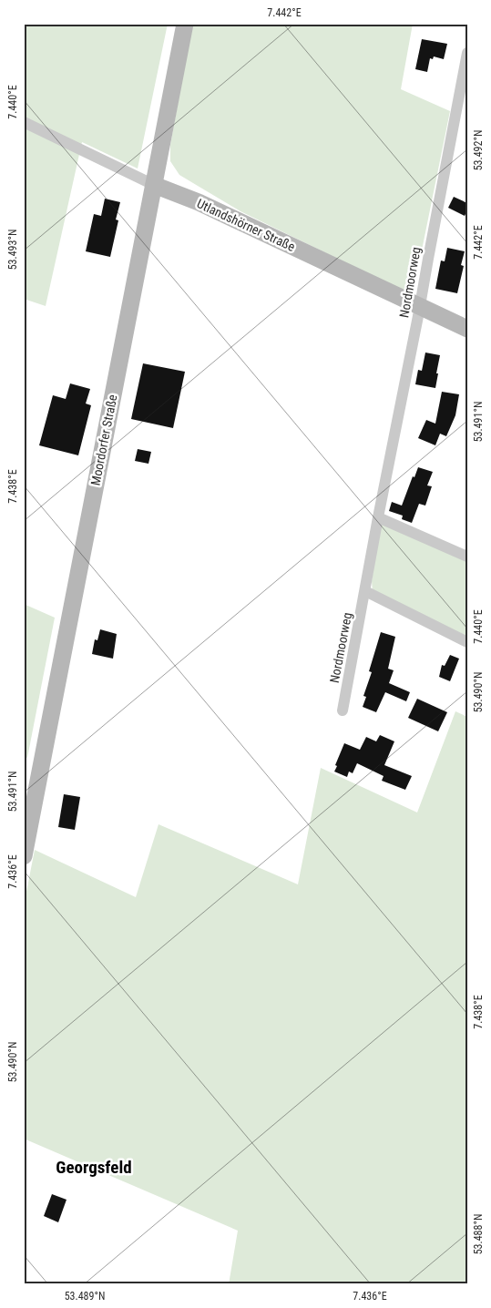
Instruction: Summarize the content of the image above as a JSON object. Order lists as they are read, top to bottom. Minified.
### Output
{"streets":{"street":["Utlandshörner Straße","Nordmoorweg","Moordorfer Straße"]},"crossings":[["Utlandshörner Straße","Nordmoorweg"],["Utlandshörner Straße","Moordorfer Straße"]],"districts":["Georgsfeld"],"coordinates":["7.442°E","7.440°E","53.492°N","53.493°N","53.491°N","7.438°E","53.490°N","7.436°E","53.488°N","53.489°N"]}
